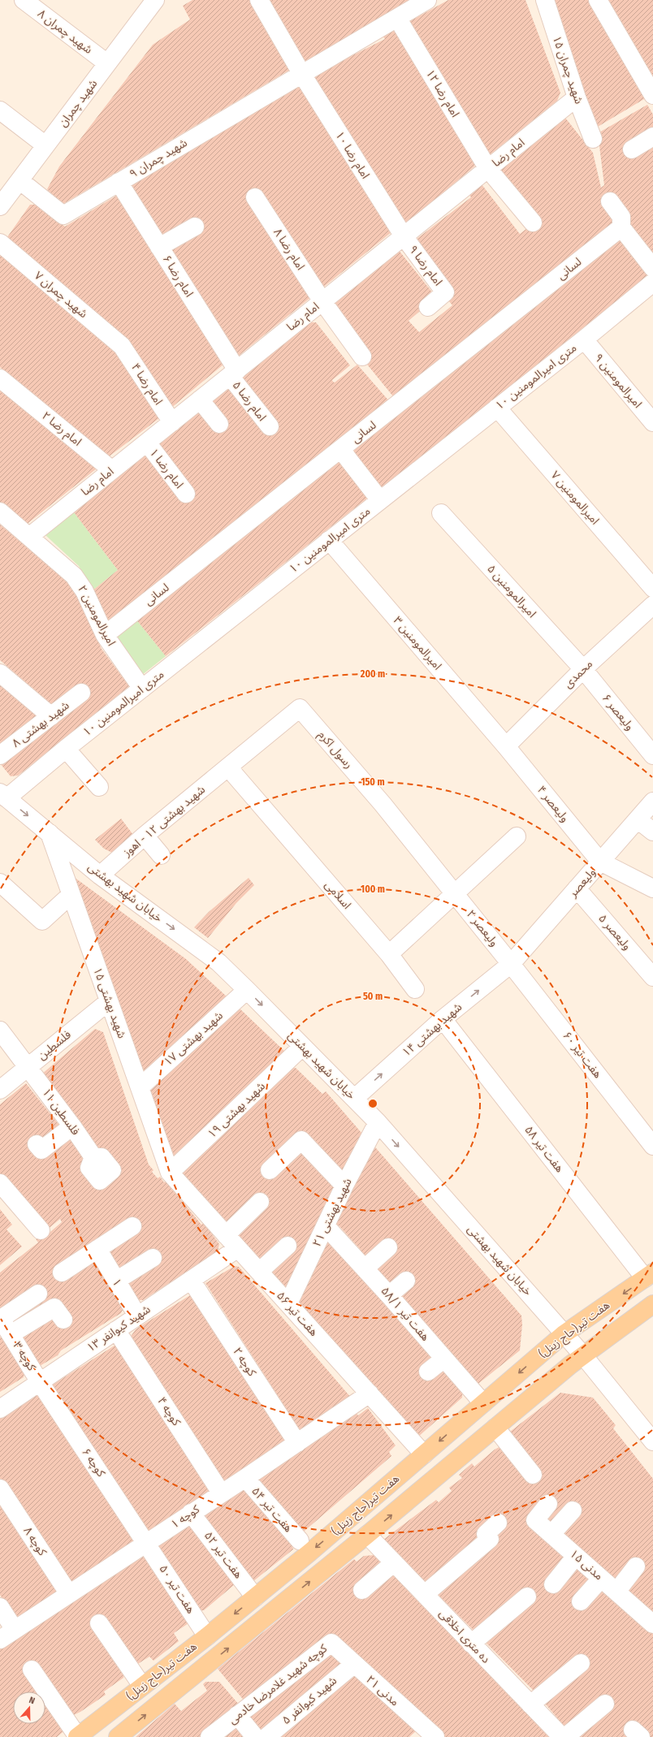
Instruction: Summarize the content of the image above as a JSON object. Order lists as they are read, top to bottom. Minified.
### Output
{"streets":{"main road":["هفت تیر(حاج زینل)"],"street":["شهید چمران ۸","شهید چمران ۱۵","امام رضا ۱۲","شهید چمران","امام رضا","امام رضا ۱۰","شهید چمران ۹","امام رضا ۸","امام رضا ۹","لسانی","امام رضا ۶","شهید چمران ۷","۱۰ متری امیرالمومنین","امیرالمومنین ۹","امام رضا ۴","امام رضا ۵","امام رضا ۲","امام رضا ۱","امیرالمومنین ۷","امیرالمومنین ۵","امیرالمومنین ۲","امیرالمومنین ۳","محمدی","ولیعصر ۶","شهید بهشتی ۸","رسول اکرم","ولیعصر ۴","شهید بهشتی ۱۲ - اهوز","ولیعصر","خیابان شهید بهشتی","اسلامی","ولیعصر ۲","ولیعصر ۵","شهید بهشتی ۱۵","شهید بهشتی ۱۴","شهید بهشتی ۱۷","فلسطین","هفت تیر ۶۰","شهید بهشتی ۱۹","فلسطین ۱۱","هفت تیر ۵۸","شهید بهشتی ۲۱","۱","هفت تیر ۵۶","هفت تیر ۵۸/۱","شهید کیوانفر ۱۳","کوچه ۳","کوچه ۲","کوچه ۴","کوچه ۶","هفت تیر ۵۴","کوچه ۱","کوچه ۸","هفت تیر ۵۲","مدنی ۱۵","هفت تیر ۵۰","ده متری اخلاقی","کوچه شهید غلامرضا خادمی","مدنی ۲۱","شهید کیوانفر ۵"]},"crossings":[["شهید چمران ۸","شهید چمران"],["شهید چمران ۱۵","امام رضا"],["امام رضا ۱۲","امام رضا"],["امام رضا ۱۲","شهید چمران ۹"],["شهید چمران","شهید چمران ۹"],["امام رضا","امام رضا ۱۰"],["امام رضا","امام رضا ۸"],["امام رضا","امام رضا ۹"],["امام رضا","امام رضا ۶"],["امام رضا","امام رضا ۴"],["امام رضا","امام رضا ۵"],["امام رضا","امام رضا ۲"],["امام رضا","امام رضا ۱"],["امام رضا","امیرالمومنین ۲"],["امام رضا ۱۰","شهید چمران ۹"],["امام رضا ۱۰","امام رضا ۹"],["شهید چمران ۹","امام رضا ۶"],["لسانی","امیرالمومنین ۲"],["امام رضا ۶","امام رضا ۵"],["شهید چمران ۷","امام رضا ۴"],["۱۰ متری امیرالمومنین","امیرالمومنین ۹"],["۱۰ متری امیرالمومنین","امیرالمومنین ۷"],["۱۰ متری امیرالمومنین","امیرالمومنین ۲"],["۱۰ متری امیرالمومنین","امیرالمومنین ۳"],["۱۰ متری امیرالمومنین","خیابان شهید بهشتی"],["امیرالمومنین ۵","محمدی"],["امیرالمومنین ۵","ولیعصر ۶"],["امیرالمومنین ۳","محمدی"],["امیرالمومنین ۳","ولیعصر ۴"],["محمدی","ولیعصر ۶"],["محمدی","ولیعصر ۴"],["رسول اکرم","شهید بهشتی ۱۲ - اهوز"],["رسول اکرم","اسلامی"],["رسول اکرم","ولیعصر ۲"],["ولیعصر ۴","ولیعصر"],["شهید بهشتی ۱۲ - اهوز","خیابان شهید بهشتی"],["شهید بهشتی ۱۲ - اهوز","اسلامی"],["ولیعصر","ولیعصر ۲"],["ولیعصر","ولیعصر ۵"],["ولیعصر","شهید بهشتی ۱۴"],["ولیعصر","هفت تیر ۶۰"],["خیابان شهید بهشتی","شهید بهشتی ۱۵"],["خیابان شهید بهشتی","شهید بهشتی ۱۴"],["خیابان شهید بهشتی","شهید بهشتی ۱۷"],["خیابان شهید بهشتی","شهید بهشتی ۱۹"],["خیابان شهید بهشتی","شهید بهشتی ۲۱"],["خیابان شهید بهشتی","هفت تیر(حاج زینل)"],["ولیعصر ۲","شهید بهشتی ۱۴"],["ولیعصر ۲","هفت تیر ۶۰"],["شهید بهشتی ۱۵","شهید بهشتی ۱۷"],["شهید بهشتی ۱۵","فلسطین"],["شهید بهشتی ۱۵","شهید بهشتی ۱۹"],["شهید بهشتی ۱۵","هفت تیر ۵۶"],["شهید بهشتی ۱۴","هفت تیر ۶۰"],["شهید بهشتی ۱۴","هفت تیر ۵۸"],["فلسطین","فلسطین ۱۱"],["شهید بهشتی ۱۹","هفت تیر ۵۶"],["هفت تیر ۵۸","هفت تیر(حاج زینل)"],["شهید بهشتی ۲۱","هفت تیر ۵۶"],["شهید بهشتی ۲۱","هفت تیر ۵۸/۱"],["۱","شهید کیوانفر ۱۳"],["هفت تیر ۵۶","شهید کیوانفر ۱۳"],["هفت تیر ۵۶","هفت تیر(حاج زینل)"],["هفت تیر ۵۶","کوچه ۱"],["هفت تیر ۵۸/۱","هفت تیر(حاج زینل)"],["شهید کیوانفر ۱۳","کوچه ۳"],["شهید کیوانفر ۱۳","کوچه ۲"],["شهید کیوانفر ۱۳","کوچه ۴"],["شهید کیوانفر ۱۳","کوچه ۶"],["هفت تیر(حاج زینل)","هفت تیر ۵۲"],["هفت تیر(حاج زینل)","هفت تیر ۵۰"],["هفت تیر(حاج زینل)","ده متری اخلاقی"],["کوچه ۳","کوچه ۶"],["کوچه ۲","کوچه ۱"],["کوچه ۴","کوچه ۱"],["کوچه ۶","کوچه ۱"],["کوچه ۶","هفت تیر ۵۰"],["هفت تیر ۵۴","کوچه ۱"],["کوچه ۱","کوچه ۸"],["کوچه ۱","هفت تیر ۵۲"],["کوچه ۱","هفت تیر ۵۰"],["کوچه شهید غلامرضا خادمی","مدنی ۲۱"],["مدنی ۲۱","شهید کیوانفر ۵"]],"one_way":["خیابان شهید بهشتی"],"north":"top","rings":["200 m","150 m","100 m","50 m"]}
